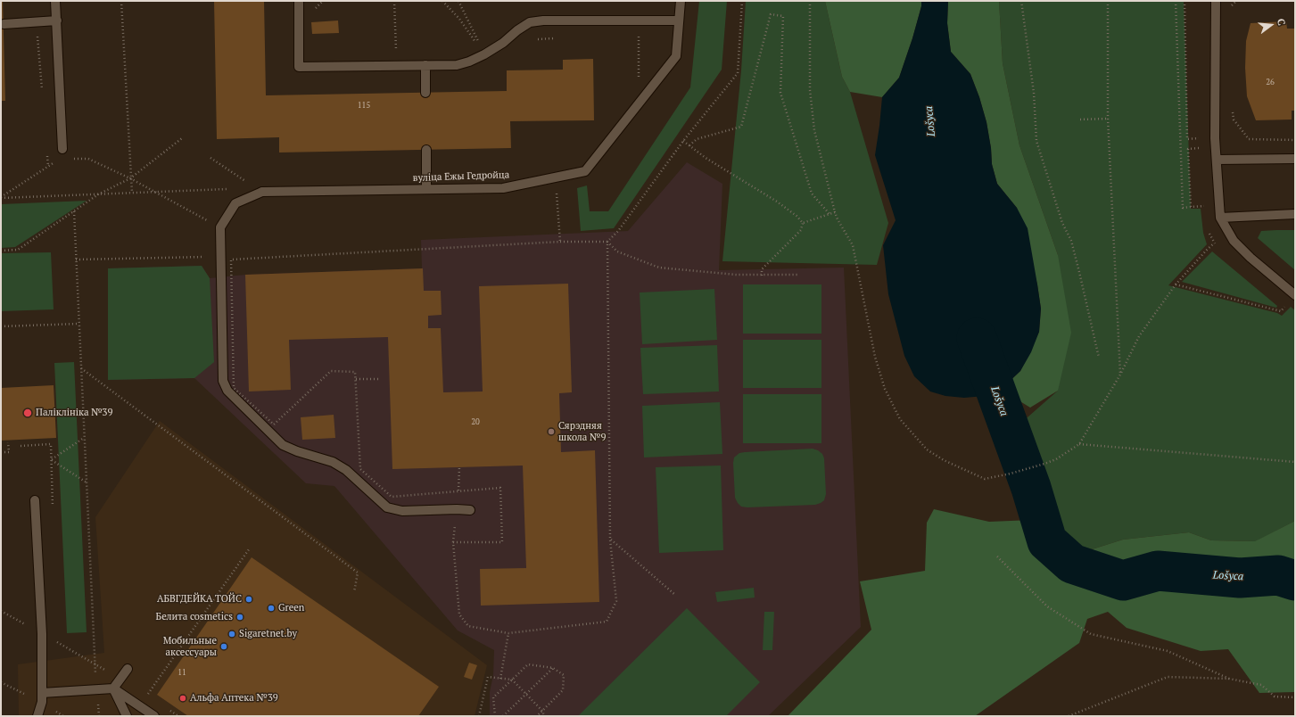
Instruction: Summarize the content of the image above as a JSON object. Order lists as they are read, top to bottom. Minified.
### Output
{"streets":{"street":["вуліца Ежы Гедройца"]},"water":["Lošyca"],"places":["Паліклініка №39","Сярэдняя школа №9","АБВГДЕЙКА ТОЙС","Green","Белита cosmetics","Sigaretnet.by","Мобильные аксессуары","Альфа Аптека №39"],"house_numbers":["26","115","20","11"],"north":"right"}
